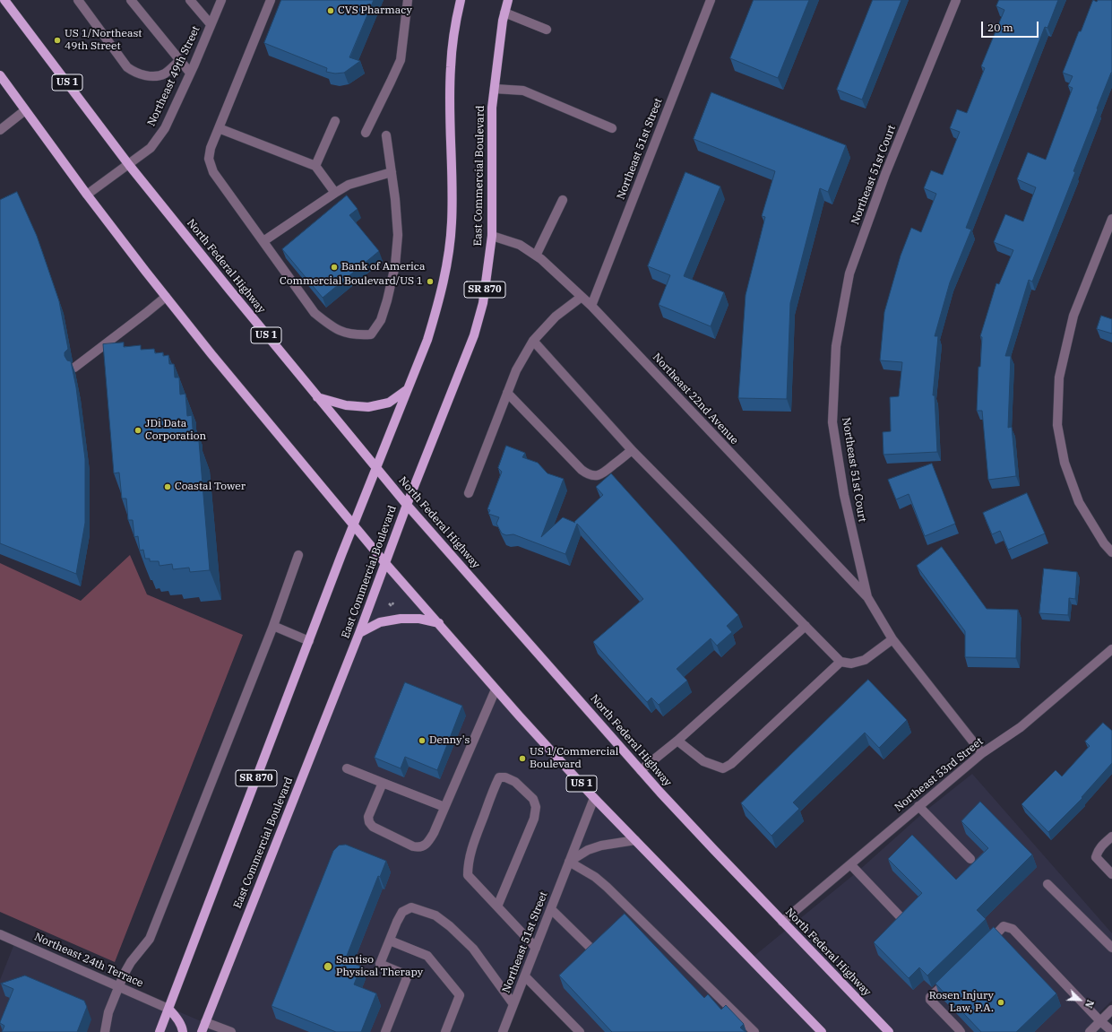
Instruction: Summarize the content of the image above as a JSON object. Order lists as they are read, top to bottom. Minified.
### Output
{"streets":{"main road":["US 1","East Commercial Boulevard","North Federal Highway","SR 870"],"street":["Northeast 49th Street","Northeast 51st Street","Northeast 51st Court","Northeast 22nd Avenue","Northeast 53rd Street","Northeast 24th Terrace"]},"crossings":[["Northeast 49th Street","US 1"],["Northeast 49th Street","North Federal Highway"],["US 1","Northeast 51st Street"],["US 1","East Commercial Boulevard"],["US 1","SR 870"],["Northeast 51st Street","Northeast 22nd Avenue"],["Northeast 51st Court","Northeast 22nd Avenue"],["Northeast 51st Court","Northeast 53rd Street"],["East Commercial Boulevard","North Federal Highway"],["East Commercial Boulevard","Northeast 22nd Avenue"],["North Federal Highway","SR 870"],["North Federal Highway","Northeast 53rd Street"],["SR 870","Northeast 24th Terrace"]],"places":["CVS Pharmacy","US 1/Northeast 49th Street","Bank of America","Commercial Boulevard/US 1","JDi Data Corporation","Coastal Tower","Denny's","US 1/Commercial Boulevard","Santiso Physical Therapy","Rosen Injury Law, P.A."],"scale_bar":"20 m","north":"bottom right"}
